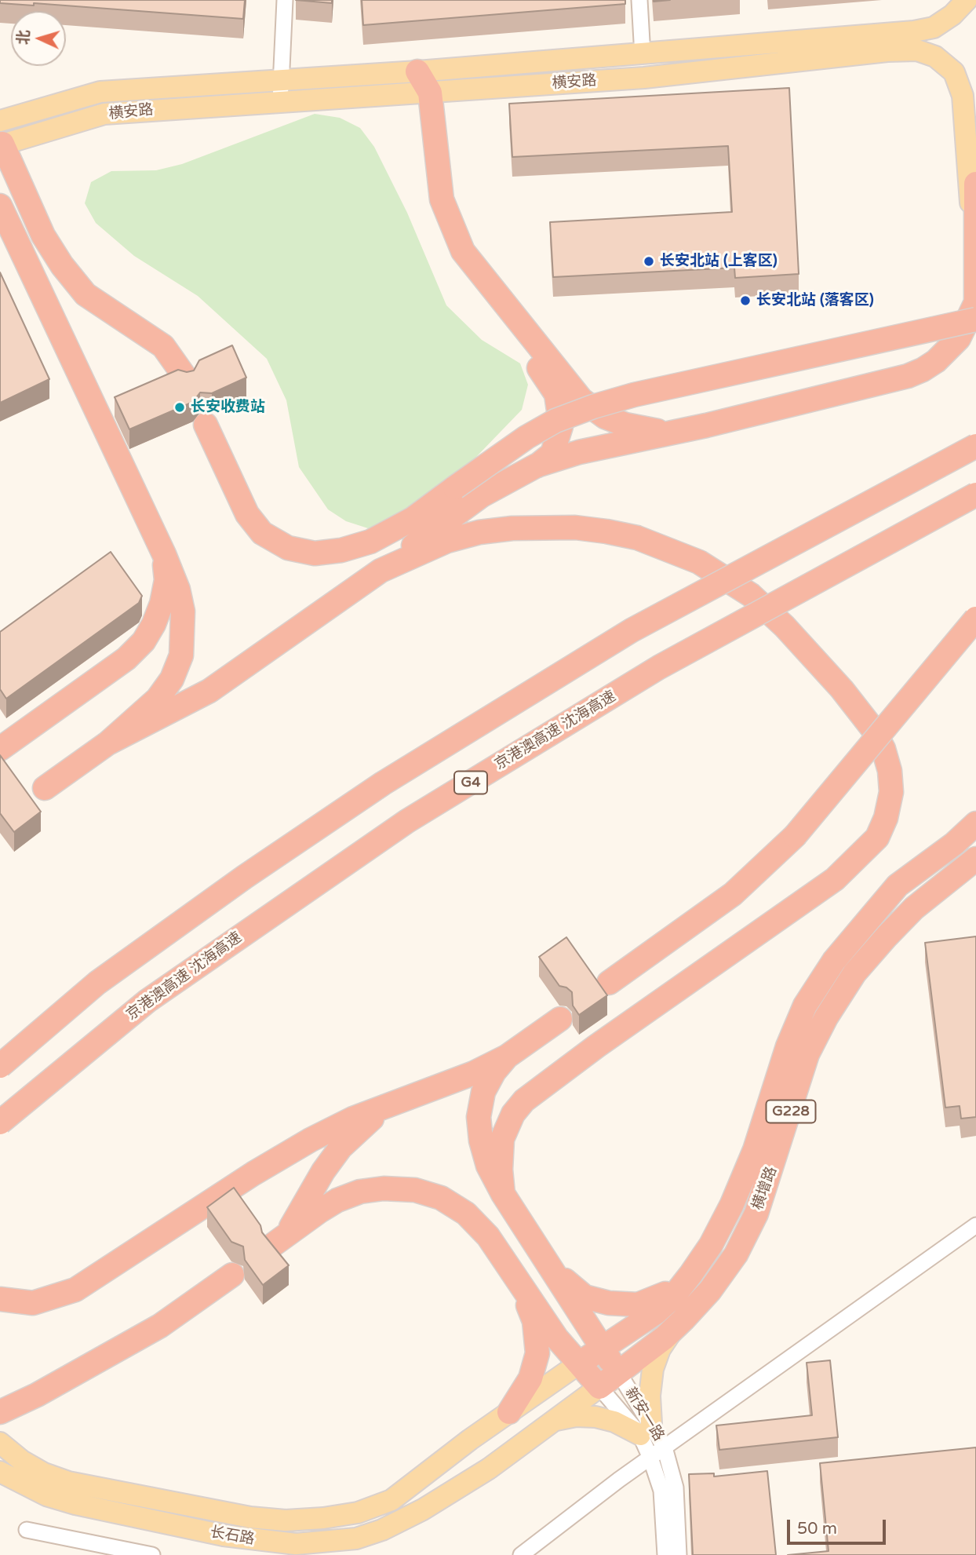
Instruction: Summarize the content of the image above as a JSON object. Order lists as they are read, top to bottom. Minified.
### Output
{"streets":{"highway":["京港澳高速 沈海高速","G4","G228","横增路"],"main road":["横安路","长石路"],"street":["新安一路"]},"crossings":[["G228","横增路"],["横增路","新安一路"],["横增路","长石路"]],"places":["长安北站 (上客区)","长安北站 (落客区)","长安收费站"],"scale_bar":"50 m","north":"left"}
